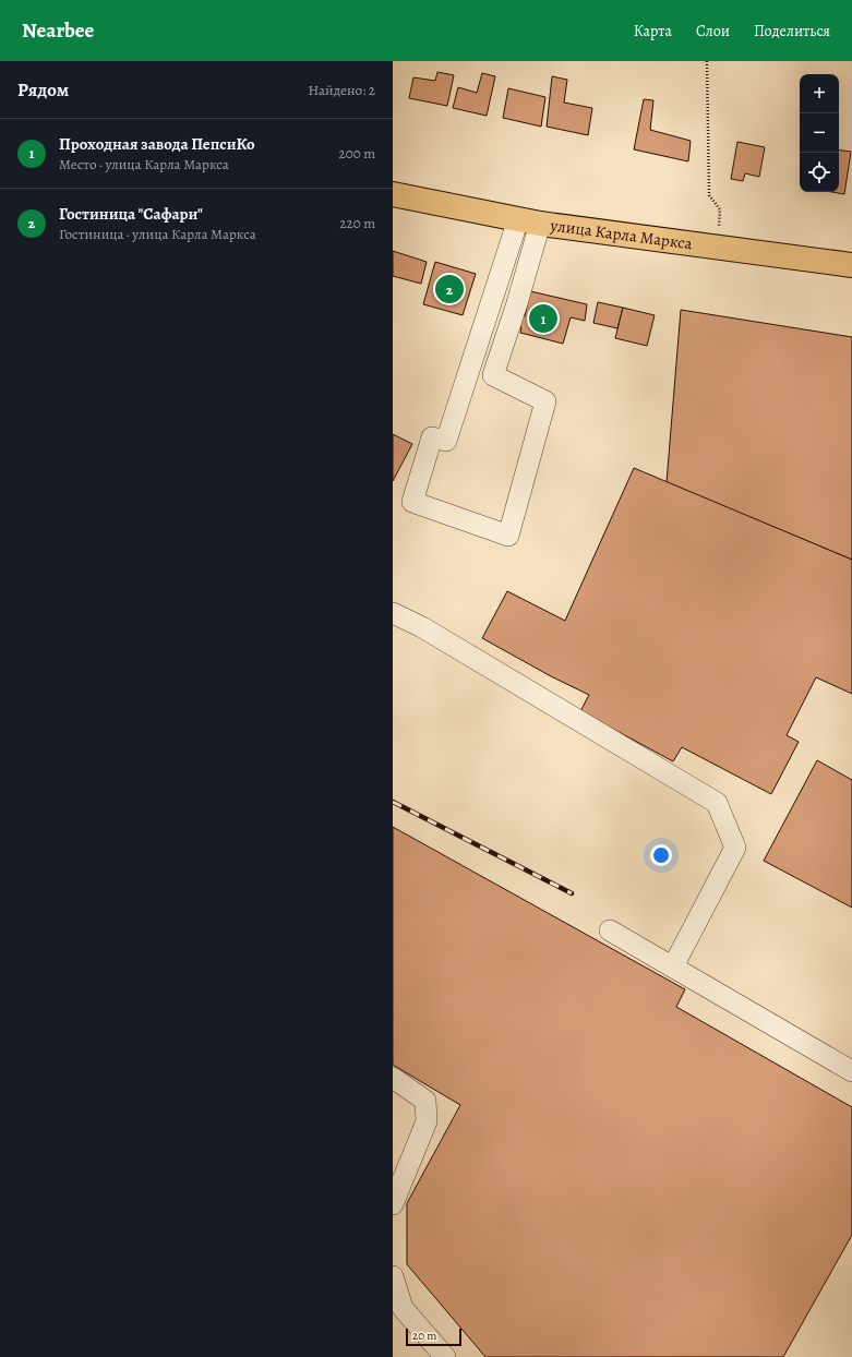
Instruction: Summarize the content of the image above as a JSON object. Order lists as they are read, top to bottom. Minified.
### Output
{"streets":{"main road":["улица Карла Маркса"]},"scale_bar":"20 m","page":{"header":"Nearbee","nav":["Карта","Слои","Поделиться"],"heading":["Рядом","Найдено: 2"],"map_buttons":["+","−"],"list":[{"mark":"1","name":"Проходная завода ПепсиКо","note":"Место · улица Карла Маркса","value":"200 m"},{"mark":"2","name":"Гостиница \"Сафари\"","note":"Гостиница · улица Карла Маркса","value":"220 m"}],"pins":["2","1"],"scale":"20 m"}}
